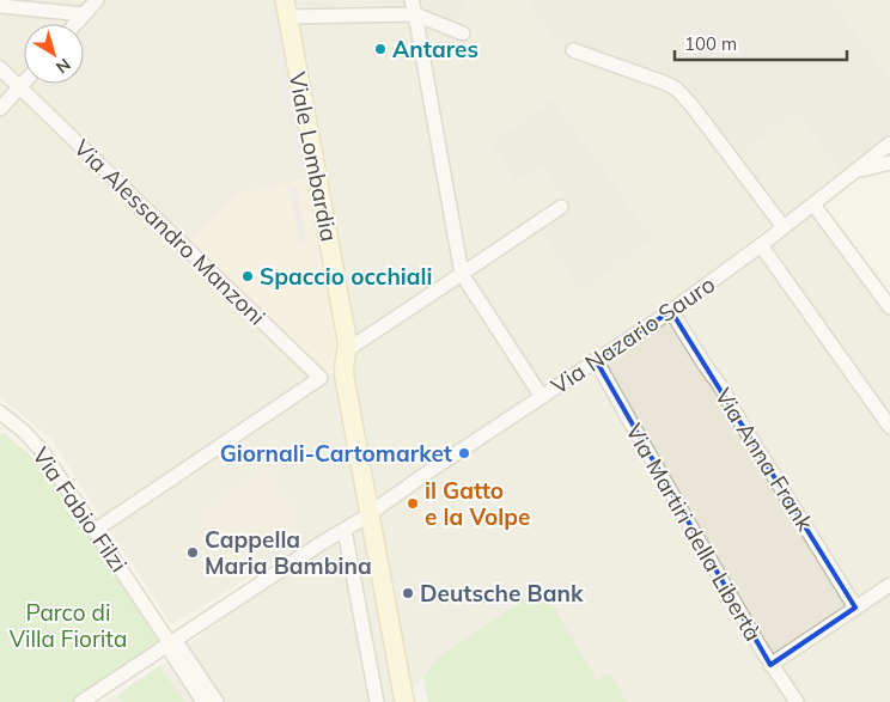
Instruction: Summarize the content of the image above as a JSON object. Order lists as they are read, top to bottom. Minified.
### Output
{"streets":{"main road":["Viale Lombardia"],"street":["Via Alessandro Manzoni","Via Nazario Sauro","Via Anna Frank","Via Fabio Filzi","Via Martiri della Libertà"]},"crossings":[["Viale Lombardia","Via Nazario Sauro"],["Via Alessandro Manzoni","Via Fabio Filzi"],["Via Nazario Sauro","Via Anna Frank"],["Via Nazario Sauro","Via Fabio Filzi"],["Via Nazario Sauro","Via Martiri della Libertà"]],"parks":["Parco di Villa Fiorita"],"places":["Antares","Spaccio occhiali","Giornali-Cartomarket","il Gatto e la Volpe","Cappella Maria Bambina","Deutsche Bank"],"scale_bar":"100 m","north":"bottom right"}
